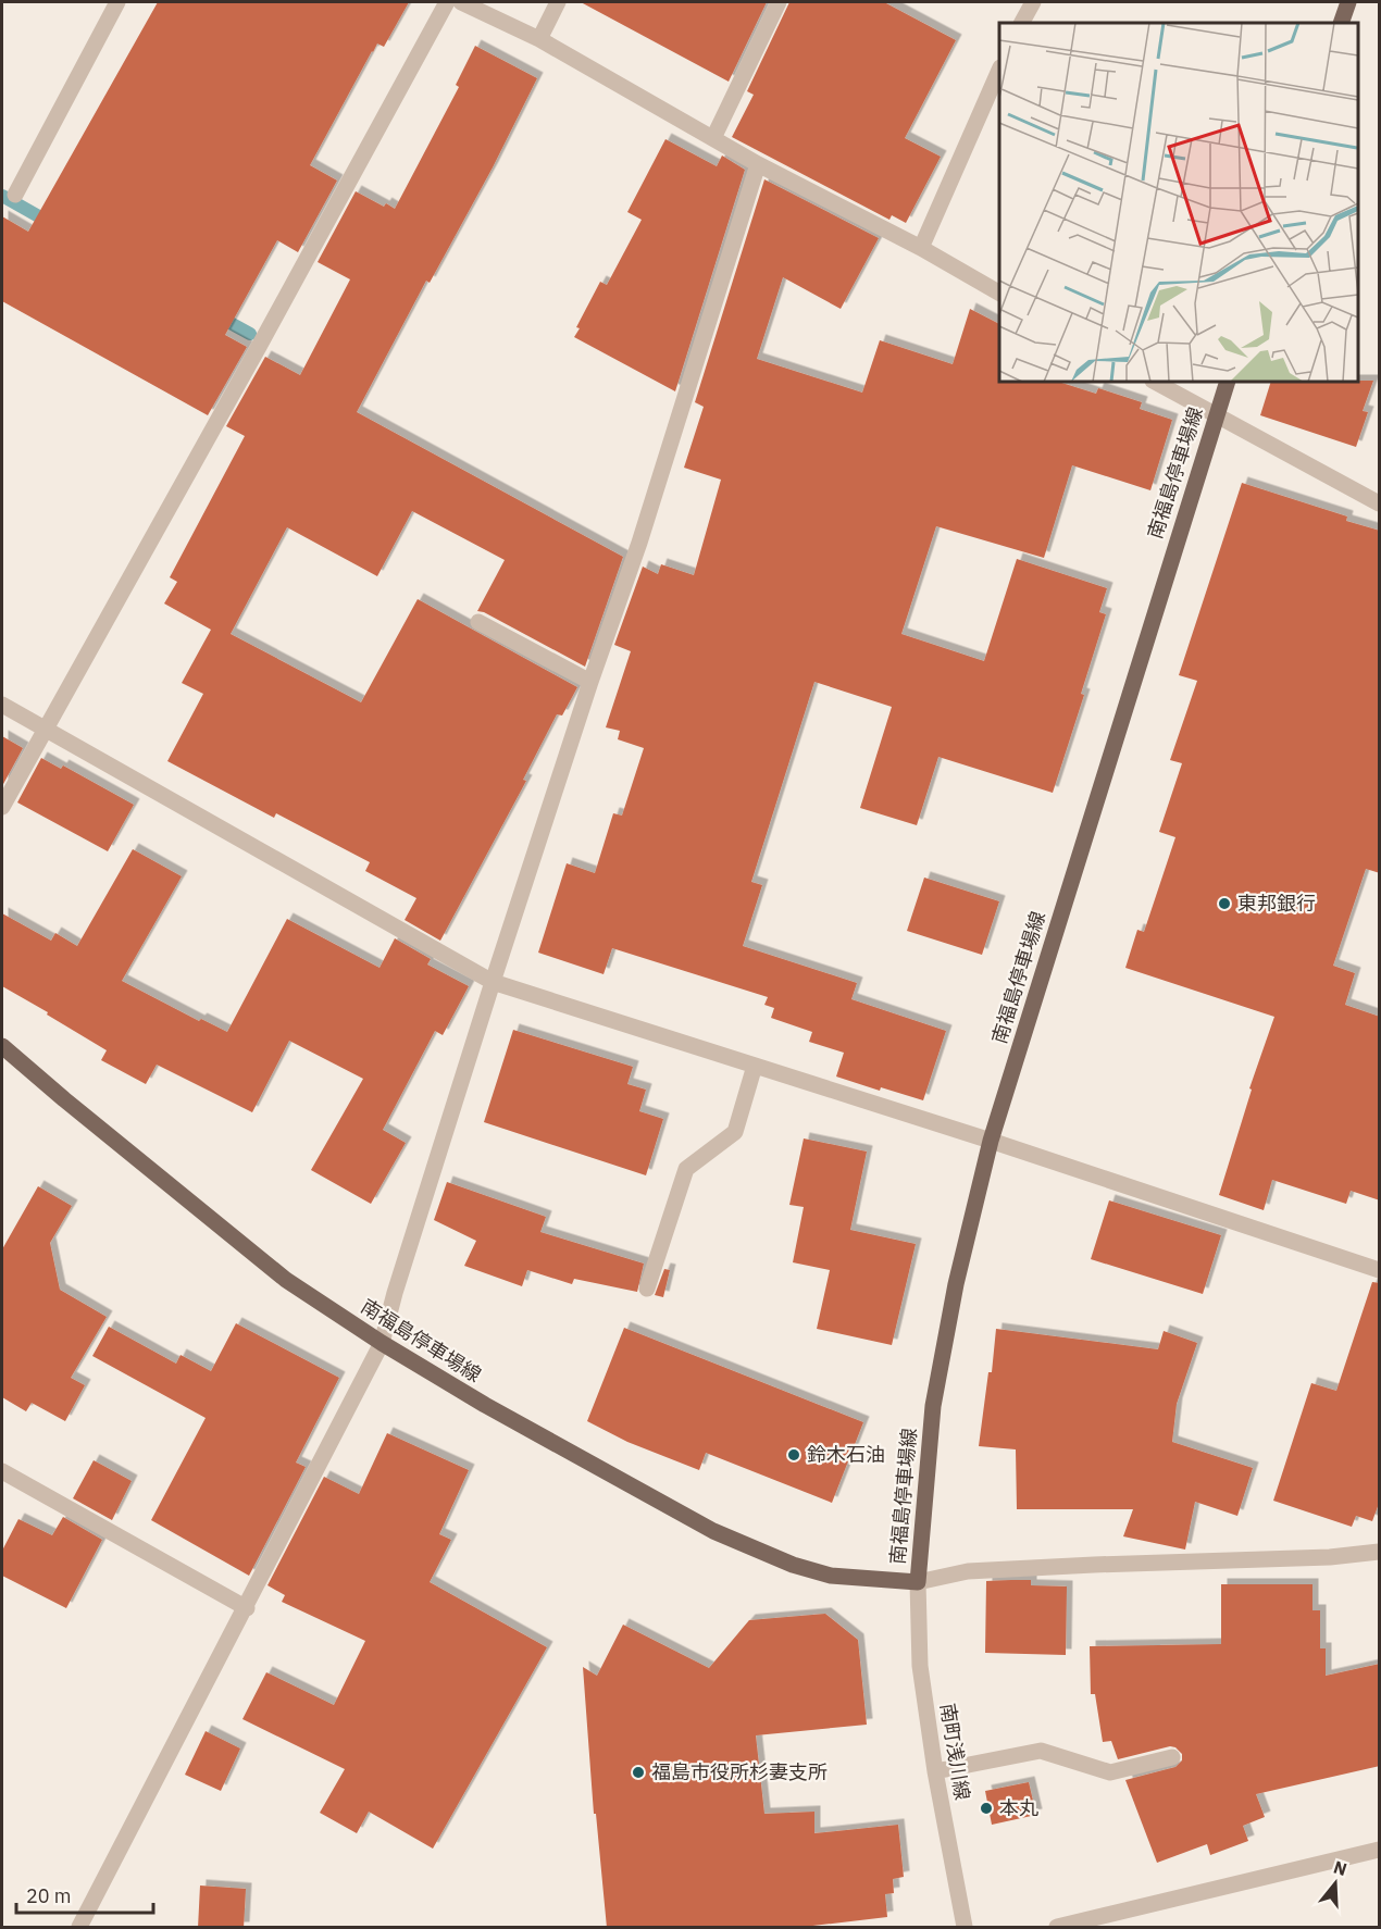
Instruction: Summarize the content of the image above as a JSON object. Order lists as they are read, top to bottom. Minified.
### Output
{"streets":{"main road":["南福島停車場線"],"street":["南町浅川線"]},"crossings":[["南福島停車場線","南町浅川線"]],"places":["東邦銀行","鈴木石油","福島市役所杉妻支所","本丸"],"scale_bar":"20 m","north":"top"}
